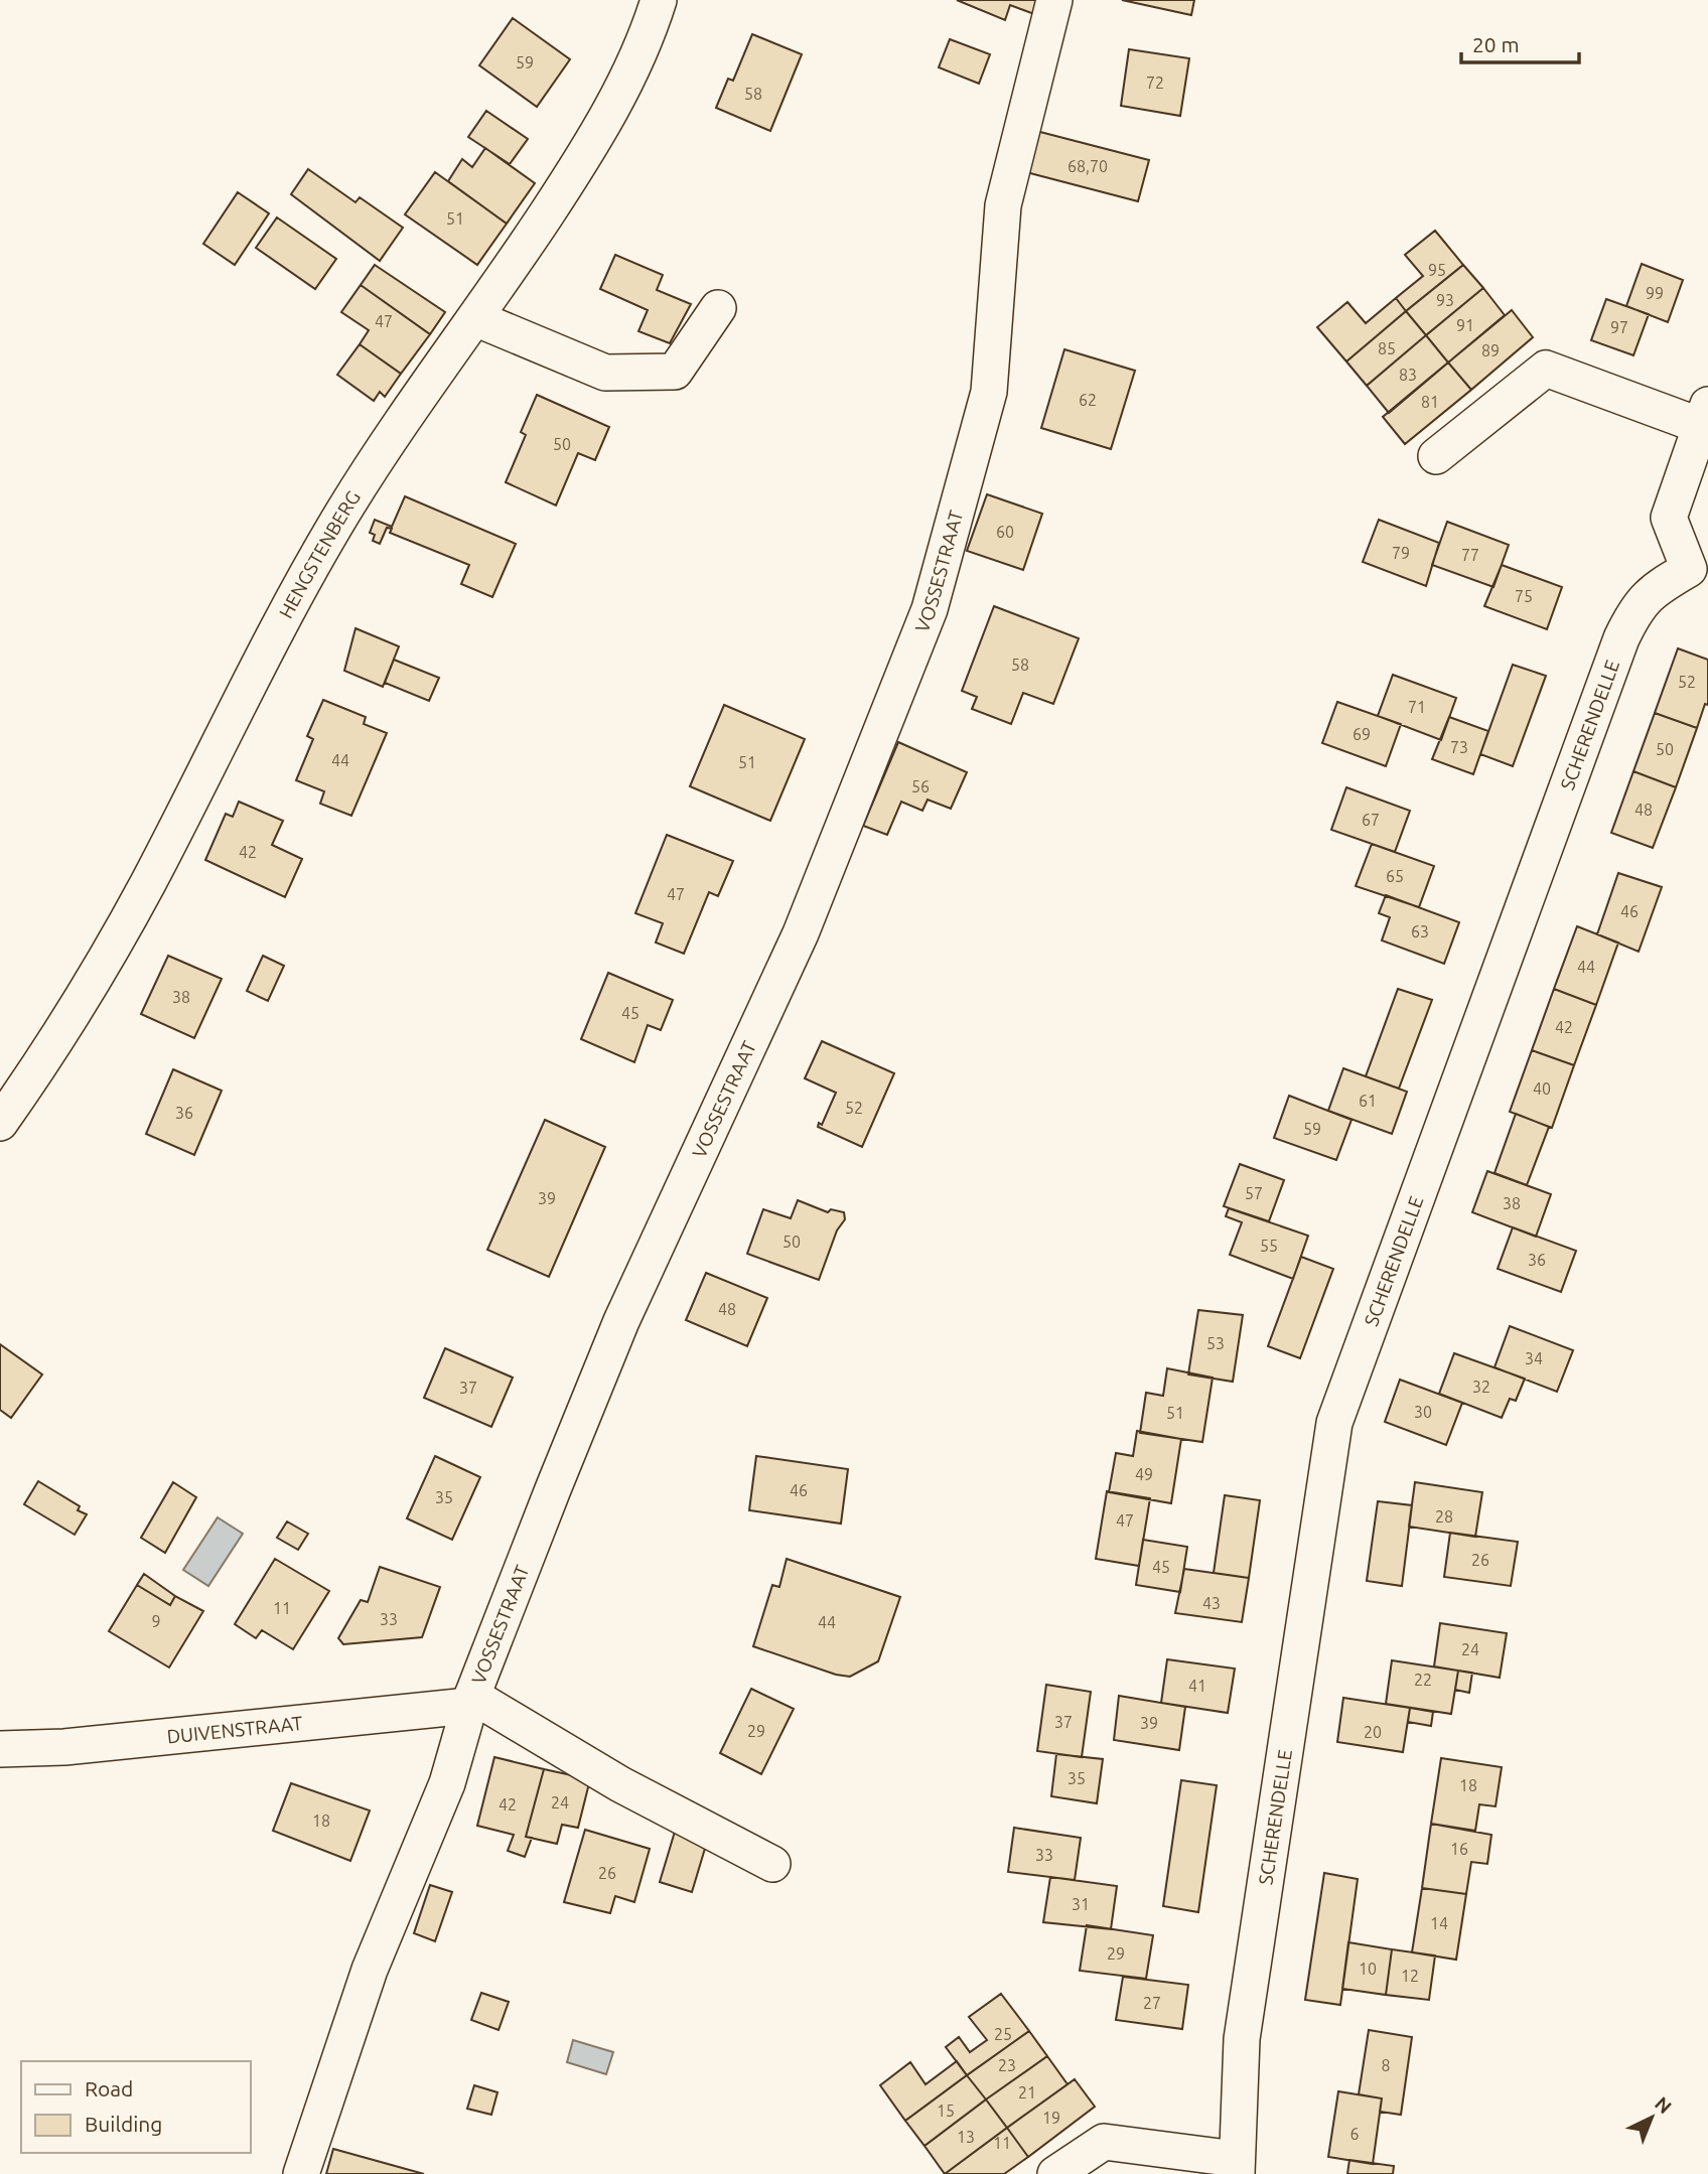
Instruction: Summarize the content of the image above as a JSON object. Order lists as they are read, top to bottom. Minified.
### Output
{"streets":{"street":["HENGSTENBERG","VOSSESTRAAT","SCHERENDELLE","DUIVENSTRAAT"]},"crossings":[["VOSSESTRAAT","DUIVENSTRAAT"]],"house_numbers":["59","72","58","68,70","51","95","99","93","47","91","97","85","89","83","62","81","50","60","79","77","75","58","52","71","69","73","50","44","51","56","48","67","42","65","47","46","63","44","38","45","42","40","61","52","36","59","57","39","38","50","55","36","48","53","34","32","37","30","51","49","46","35","28","47","26","45","43","11","33","9","44","24","22","41","37","39","29","20","35","18","24","42","18","16","33","26","31","14","29","10","12","27","25","23","8","21","15","19","6","13","11"],"legend":["Road","Building"],"scale_bar":"20 m","north":"top right"}
